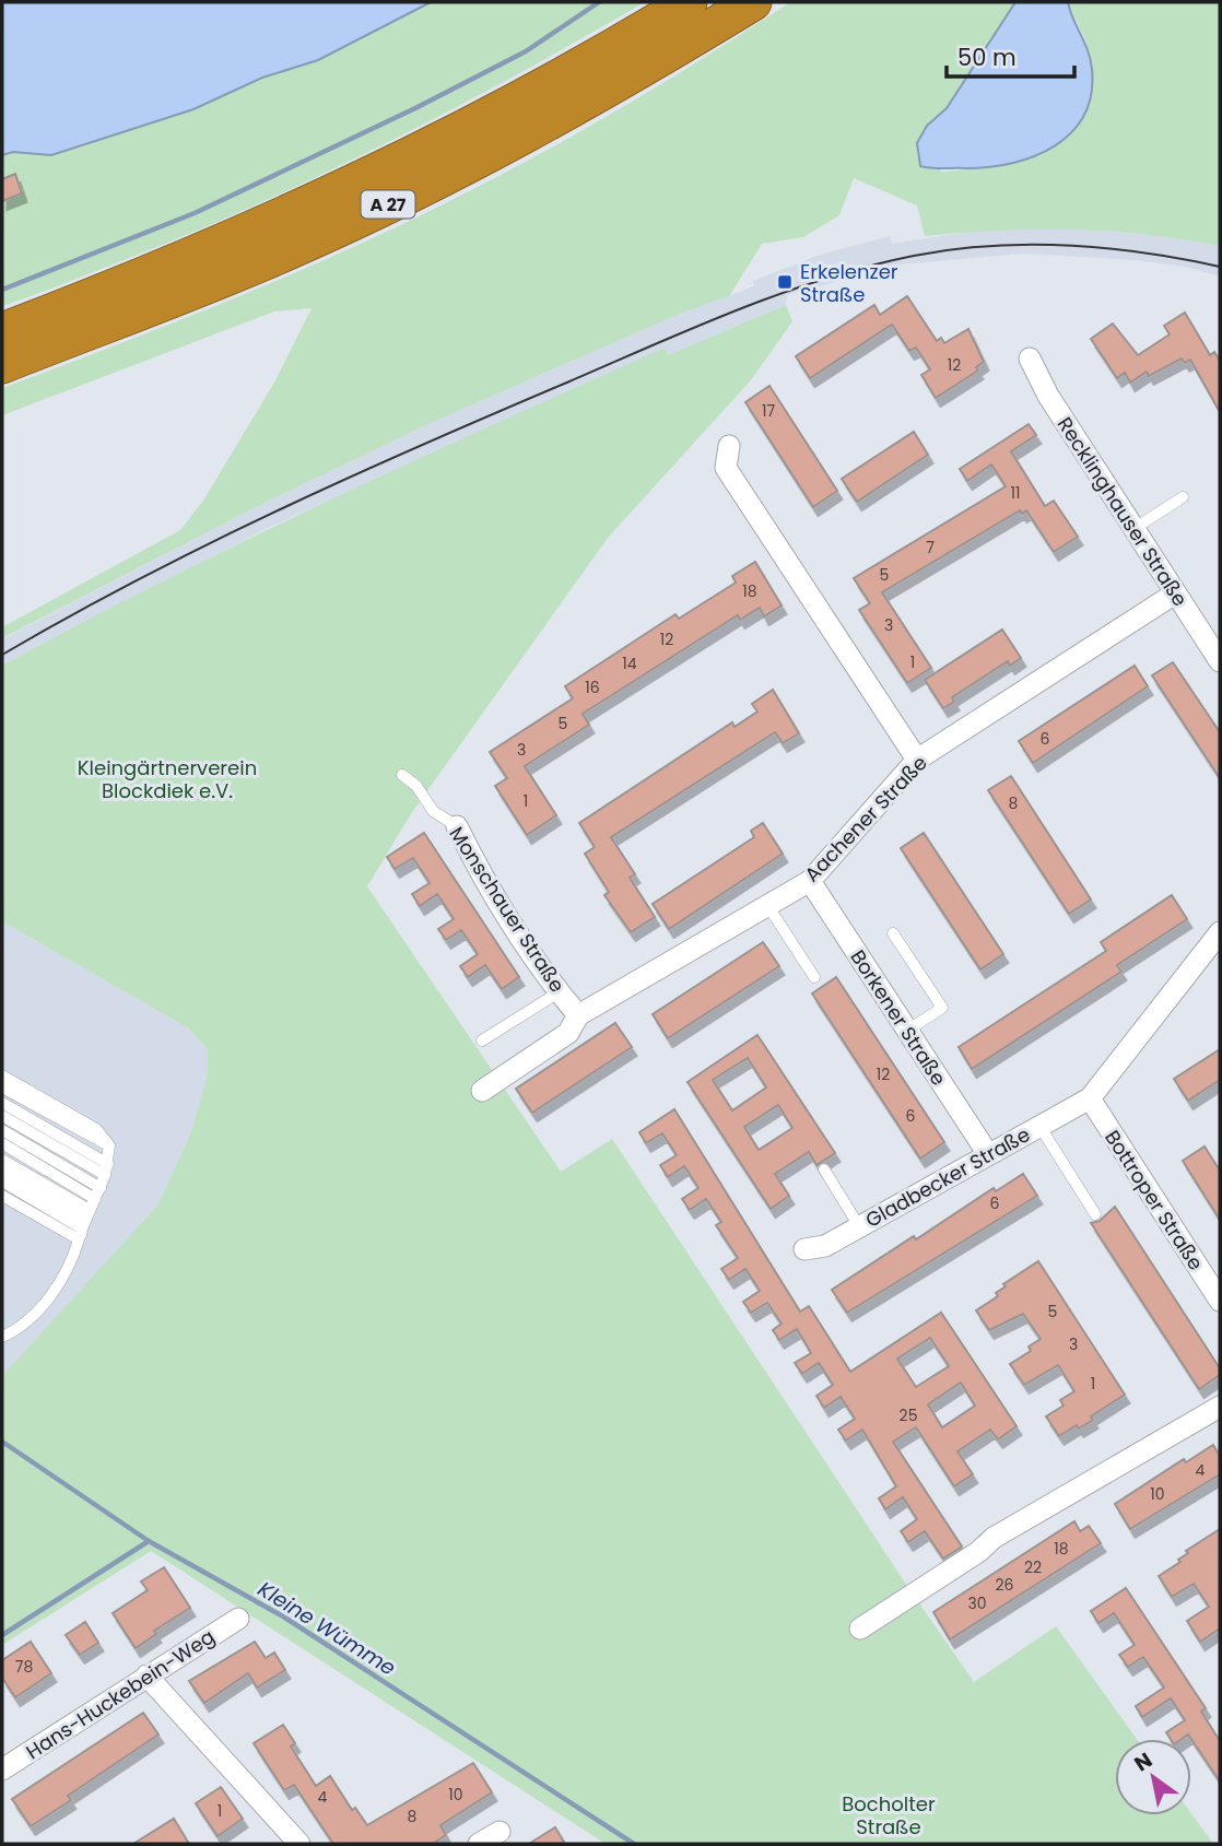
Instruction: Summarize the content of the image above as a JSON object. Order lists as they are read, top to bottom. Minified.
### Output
{"streets":{"highway":["A 27"],"street":["Recklinghauser Straße","Aachener Straße","Monschauer Straße","Borkener Straße","Gladbecker Straße","Bottroper Straße","Hans-Huckebein-Weg"]},"crossings":[["Recklinghauser Straße","Aachener Straße"],["Aachener Straße","Monschauer Straße"],["Aachener Straße","Borkener Straße"],["Borkener Straße","Gladbecker Straße"],["Gladbecker Straße","Bottroper Straße"]],"water":["Kleine Wümme"],"parks":["Kleingärtnerverein Blockdiek e.V.","Bocholter Straße"],"places":{"transit":["Erkelenzer Straße"]},"house_numbers":["12","17","11","7","5","18","3","12","1","14","16","5","6","3","1","8","12","6","6","5","3","1","25","4","10","18","22","26","30","78","10","4","1","8"],"scale_bar":"50 m","north":"top left"}
